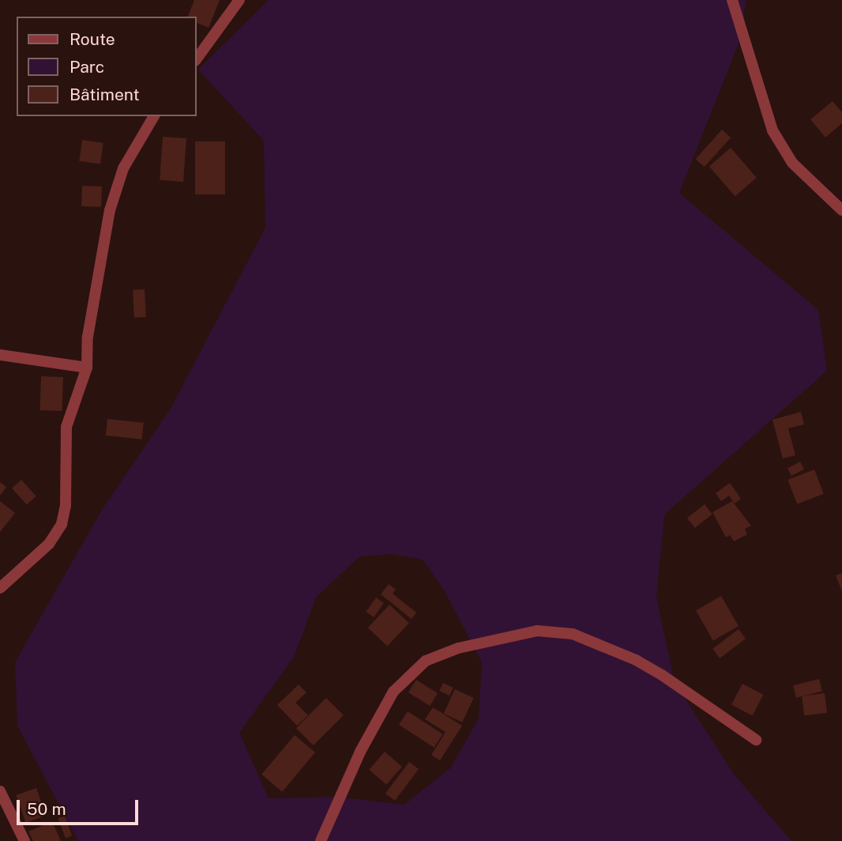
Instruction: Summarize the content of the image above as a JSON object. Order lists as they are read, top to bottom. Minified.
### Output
{"legend":["Route","Parc","Bâtiment"],"scale_bar":"50 m"}
